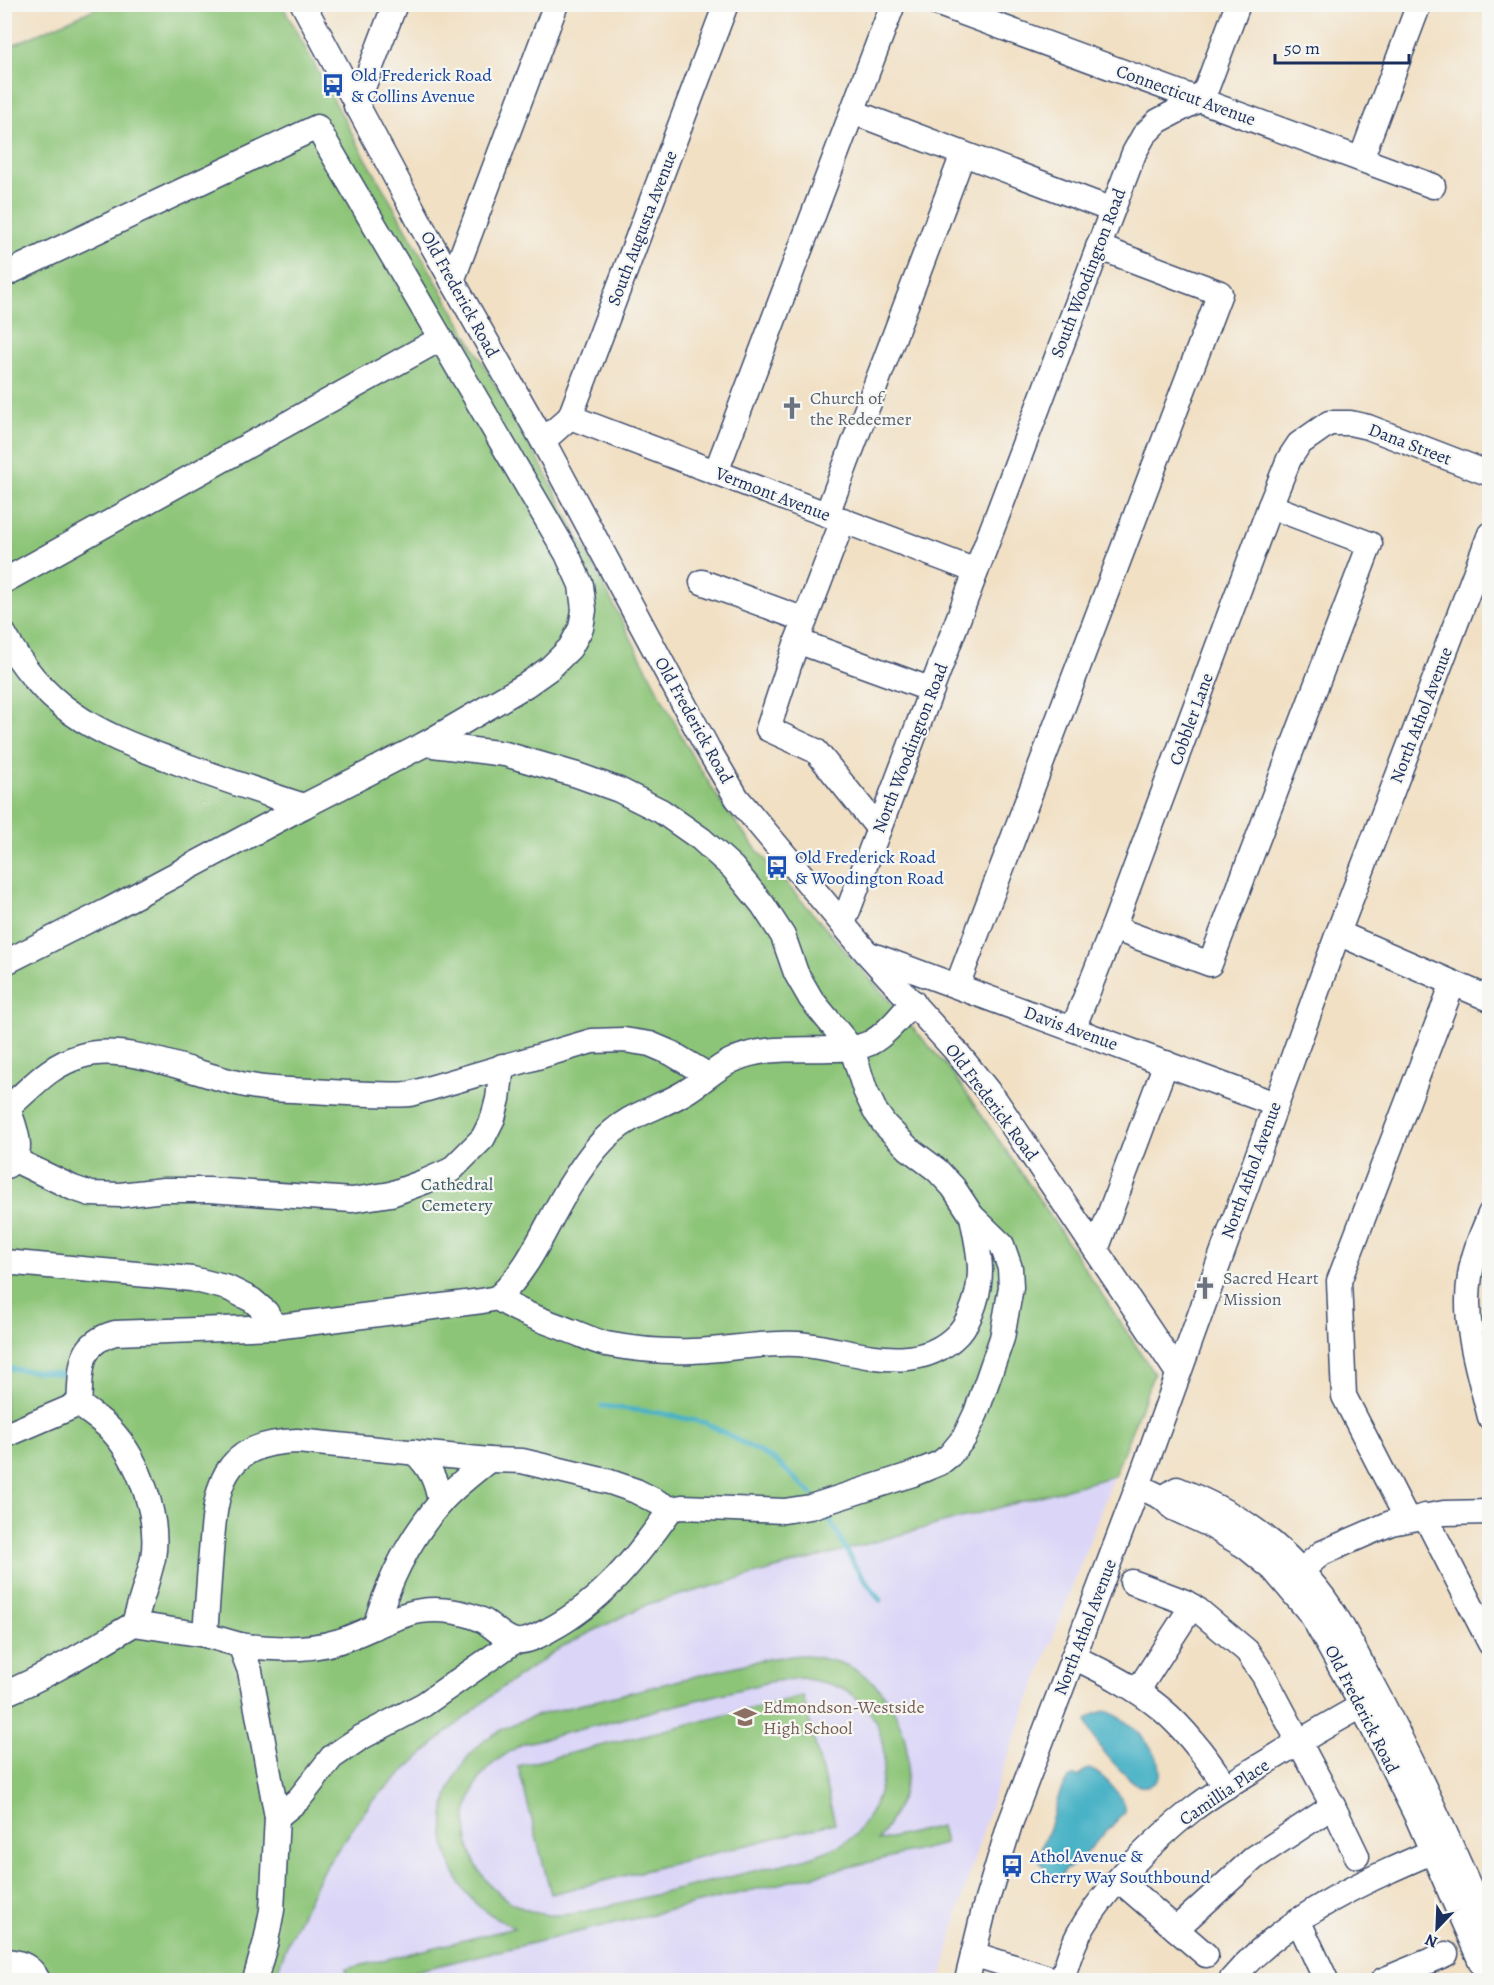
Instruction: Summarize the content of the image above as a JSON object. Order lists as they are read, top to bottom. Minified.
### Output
{"streets":{"street":["Connecticut Avenue","South Augusta Avenue","South Woodington Road","Old Frederick Road","Dana Street","Vermont Avenue","North Athol Avenue","Cobbler Lane","North Woodington Road","Davis Avenue","Camillia Place"]},"crossings":[["Connecticut Avenue","South Woodington Road"],["South Augusta Avenue","Old Frederick Road"],["South Augusta Avenue","Vermont Avenue"],["South Woodington Road","Vermont Avenue"],["South Woodington Road","North Woodington Road"],["Old Frederick Road","North Athol Avenue"],["Old Frederick Road","North Woodington Road"],["Old Frederick Road","Davis Avenue"],["Old Frederick Road","Camillia Place"],["Dana Street","Cobbler Lane"],["Vermont Avenue","North Woodington Road"],["North Athol Avenue","Davis Avenue"],["Cobbler Lane","Davis Avenue"]],"parks":["Cathedral Cemetery"],"places":{"bus stop":["Old Frederick Road & Collins Avenue","Old Frederick Road & Woodington Road","Athol Avenue & Cherry Way Southbound"],"church":["Church of the Redeemer","Sacred Heart Mission"],"school or university":["Edmondson-Westside High School"]},"scale_bar":"50 m","north":"bottom left"}
